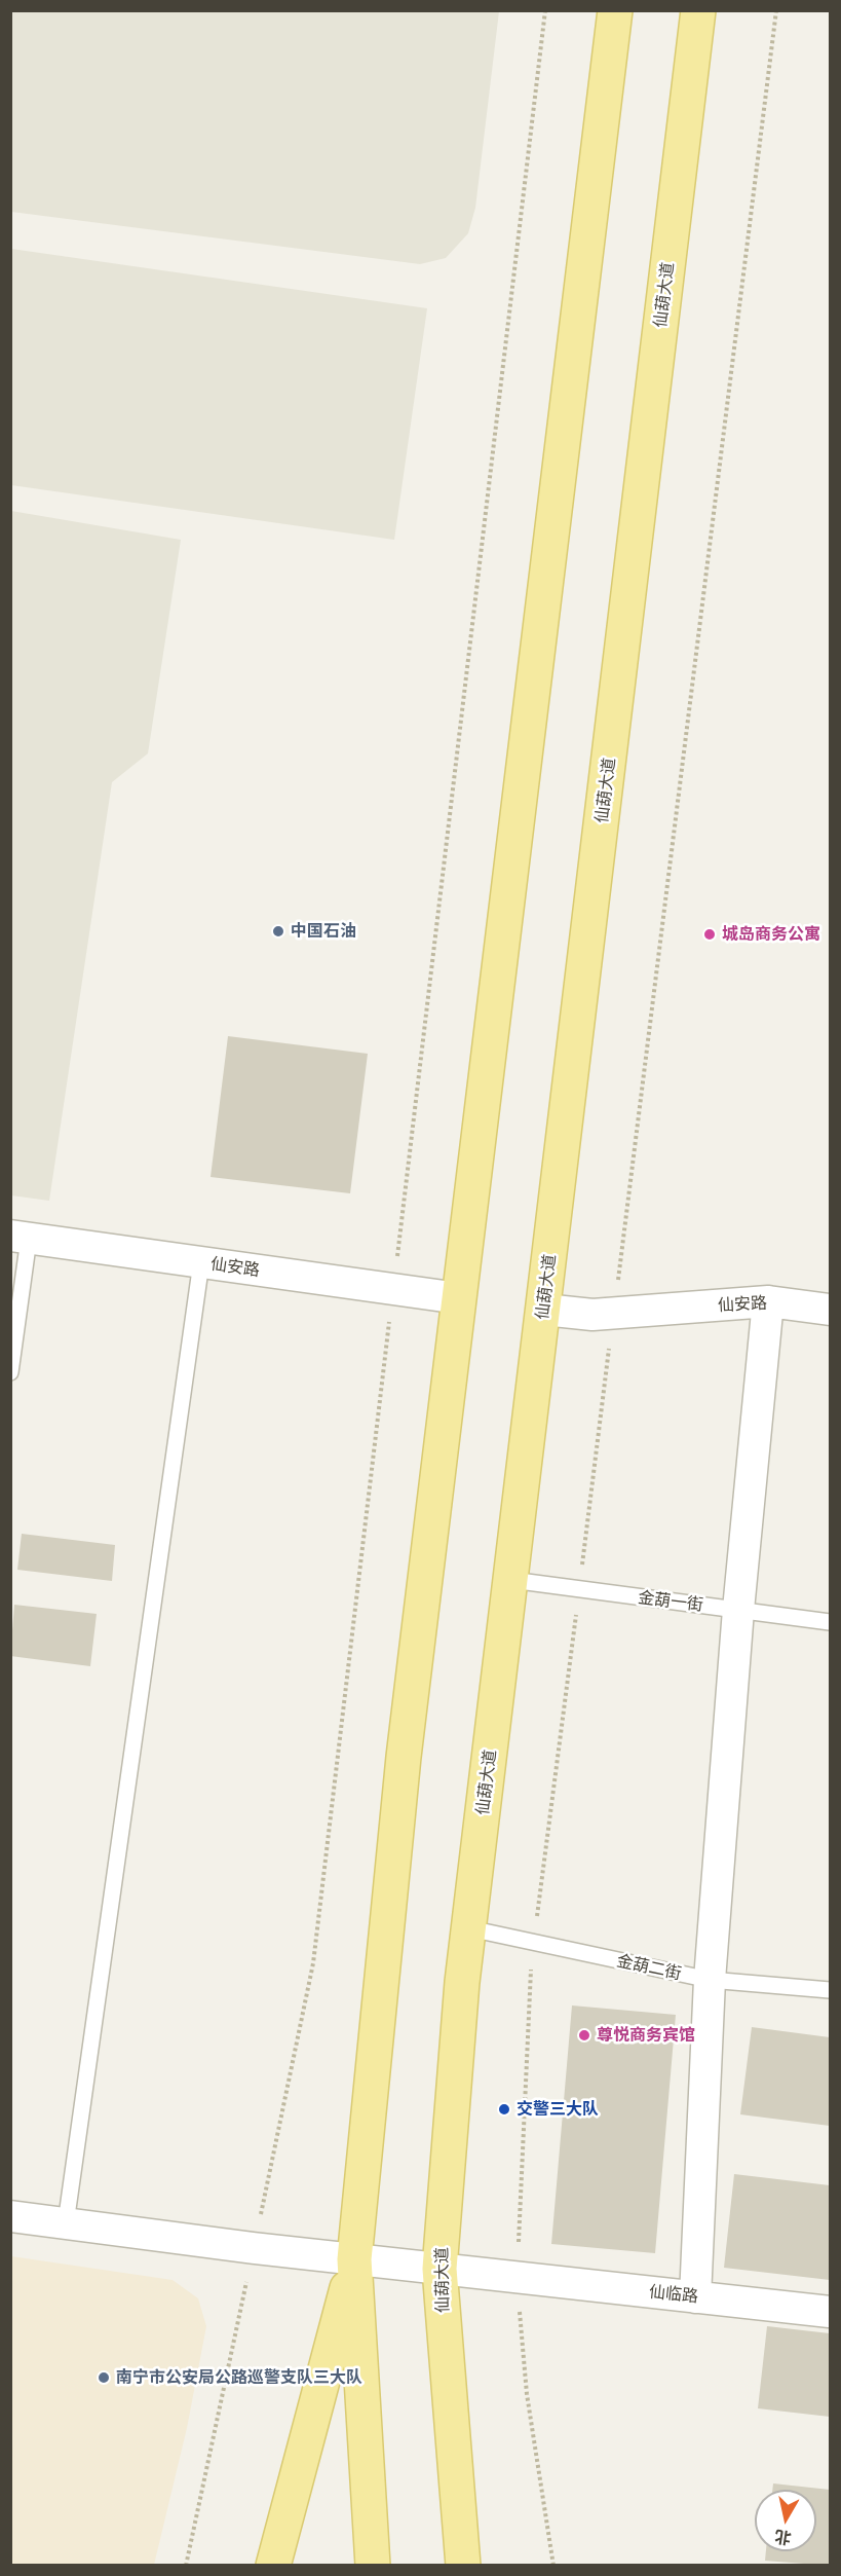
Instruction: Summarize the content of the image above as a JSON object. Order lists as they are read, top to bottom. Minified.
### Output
{"streets":{"main road":["仙葫大道"],"street":["仙安路","仙临路"],"lane":["金葫一街","金葫二街"]},"crossings":[["仙葫大道","仙安路"],["仙葫大道","金葫一街"],["仙葫大道","金葫二街"],["仙葫大道","仙临路"]],"places":["中国石油","城岛商务公寓","尊悦商务宾馆","交警三大队","南宁市公安局公路巡警支队三大队"],"north":"bottom"}
